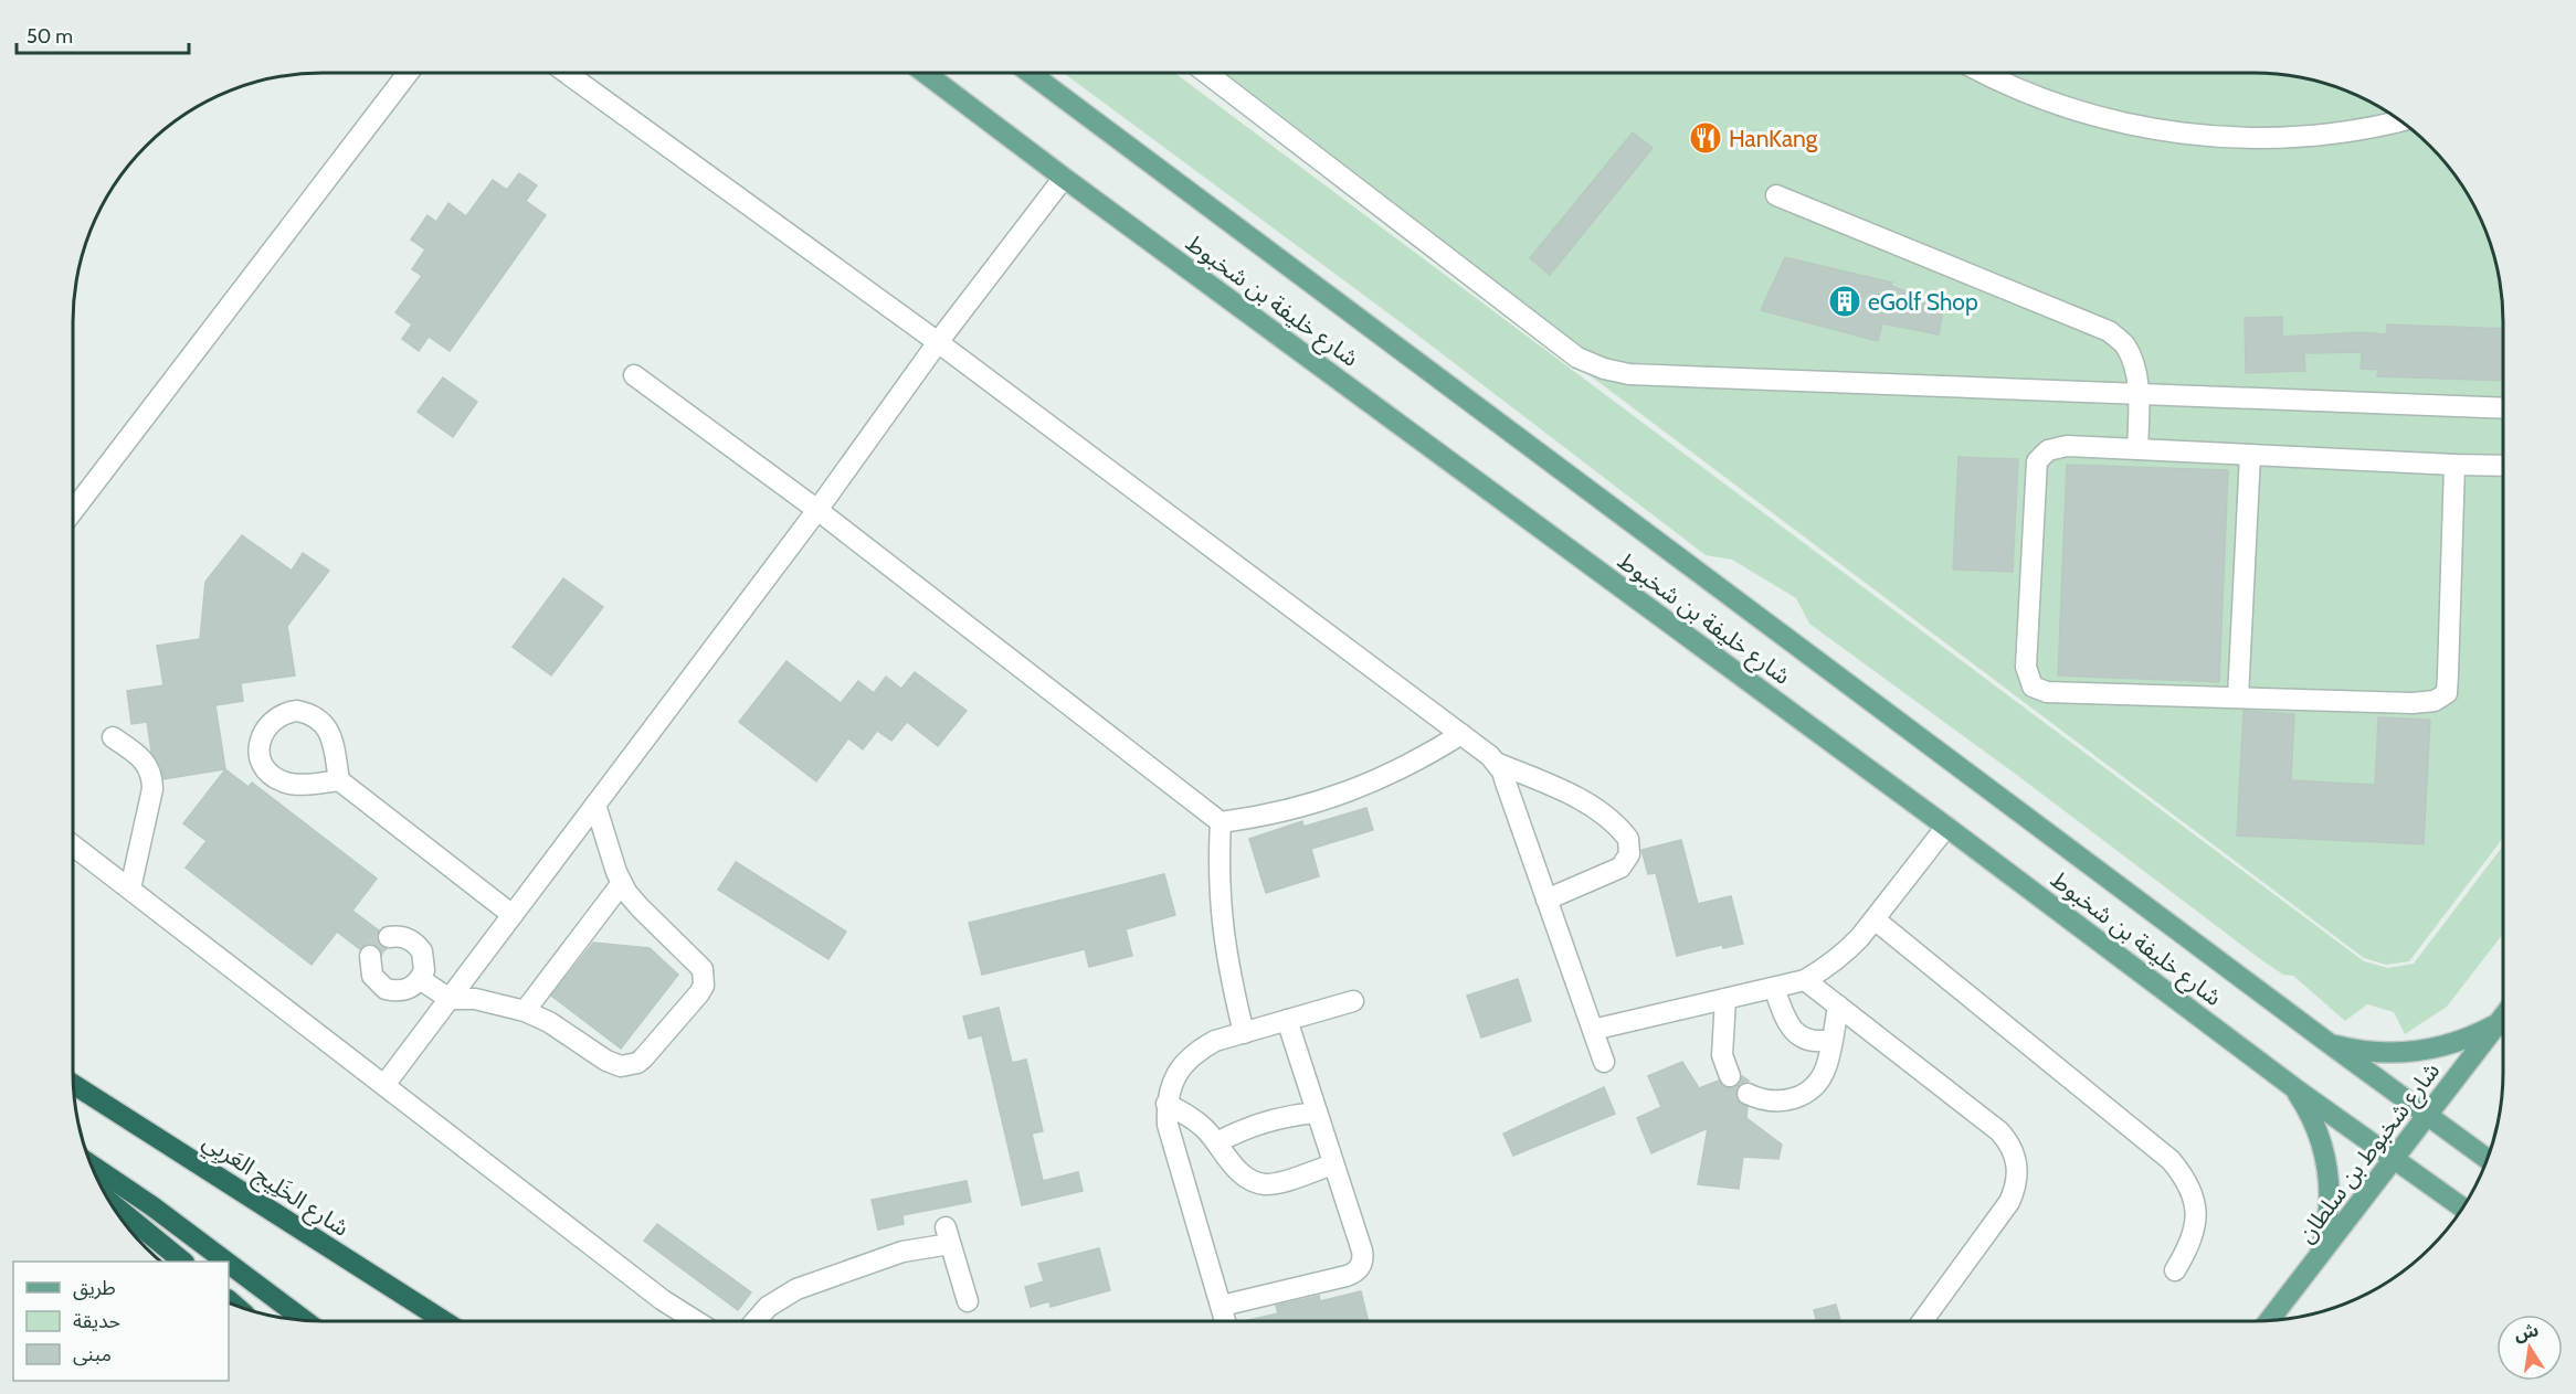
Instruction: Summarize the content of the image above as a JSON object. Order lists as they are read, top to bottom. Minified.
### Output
{"streets":{"highway":["شارع الخَلِيج العَربِي"],"main road":["شارع خليفة بن شخبوط","شارع شخبوط بن سلطان"]},"crossings":[["شارع خليفة بن شخبوط","شارع شخبوط بن سلطان"]],"places":{"restaurant":["HanKang"],"building":["eGolf Shop"]},"legend":["طريق","حديقة","مبنى"],"scale_bar":"50 m","north":"top"}
